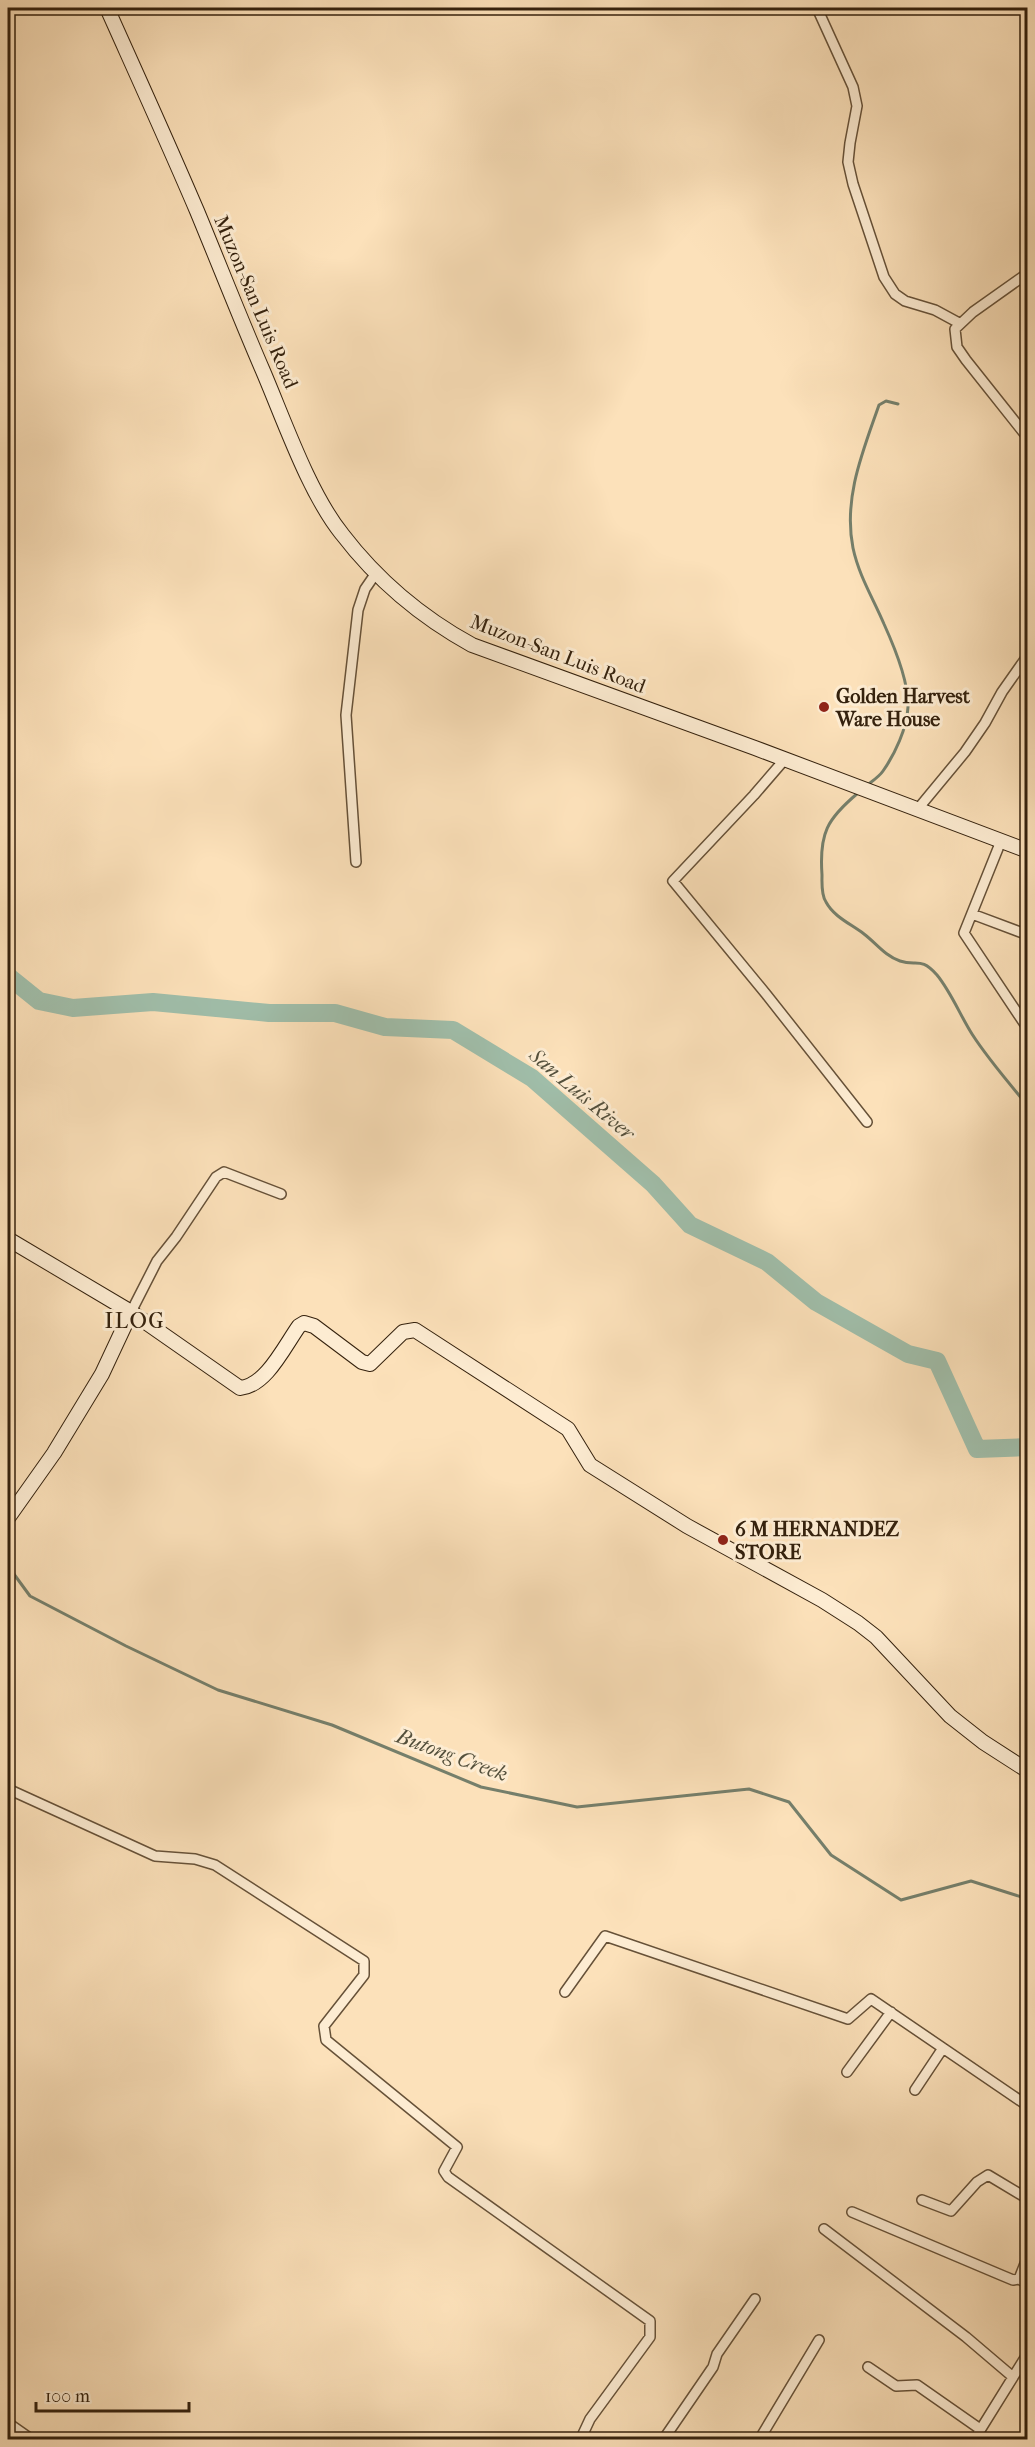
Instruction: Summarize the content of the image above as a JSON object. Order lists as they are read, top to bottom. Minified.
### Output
{"streets":{"street":["Muzon-San Luis Road"]},"districts":["ILOG"],"water":["San Luis River","Butong Creek"],"places":["Golden Harvest Ware House","6 M HERNANDEZ STORE"],"scale_bar":"100 m"}
